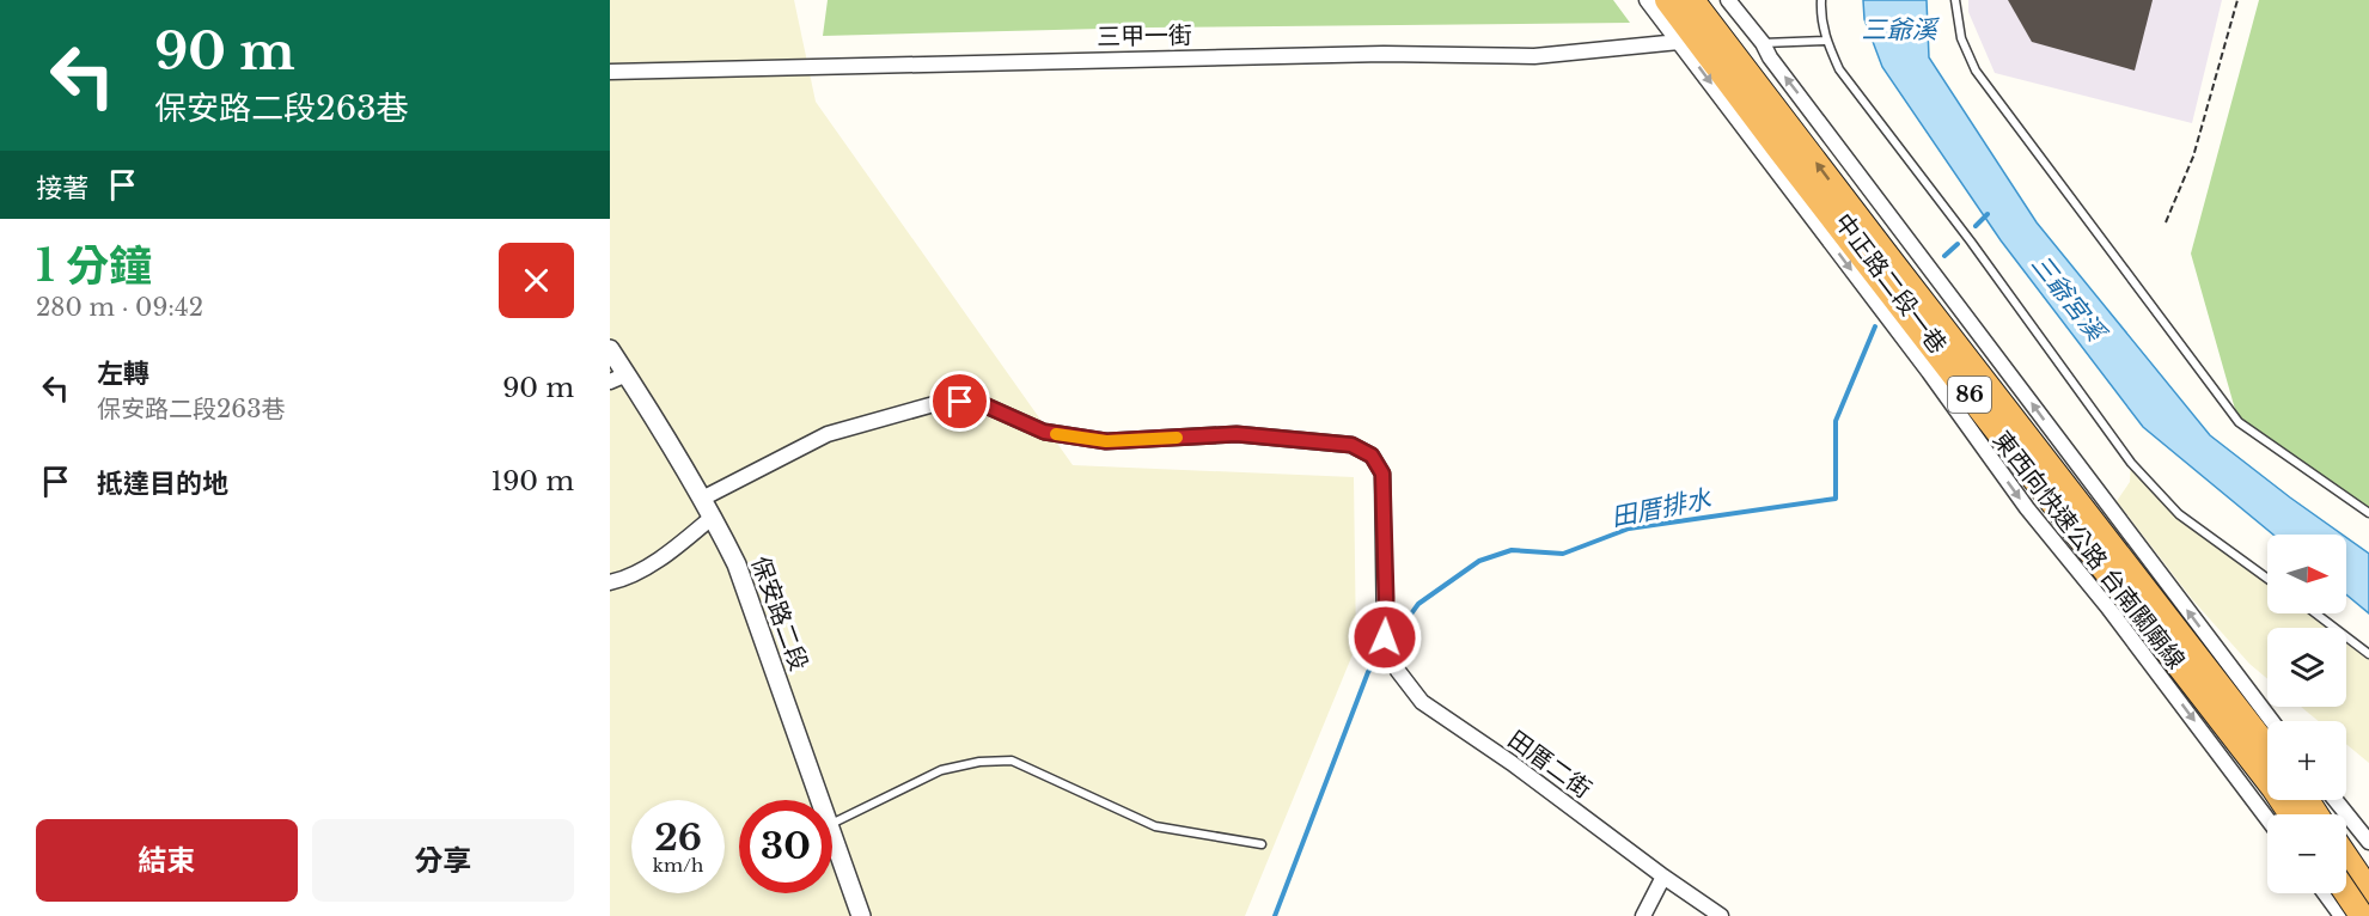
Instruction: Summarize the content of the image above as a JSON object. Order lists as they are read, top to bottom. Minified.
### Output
{"streets":{"highway":["86","東西向快速公路 台南關廟線"],"street":["三甲一街","中正路二段一巷","保安路二段","田厝二街"]},"crossings":[["三甲一街","中正路二段一巷"],["保安路二段","田厝二街"]],"water":["三爺溪","三爺宮溪","田厝排水"],"north":"right","page":{"turn":["90 m","保安路二段263巷"],"then":"接著","heading":["1 分鐘","280 m · 09:42"],"list":[{"name":"左轉","note":"保安路二段263巷","value":"90 m"},{"name":"抵達目的地","value":"190 m"}],"map_buttons":["+","−"],"speed":"26 km/h","limit":"30","buttons":["結束","分享"]}}
